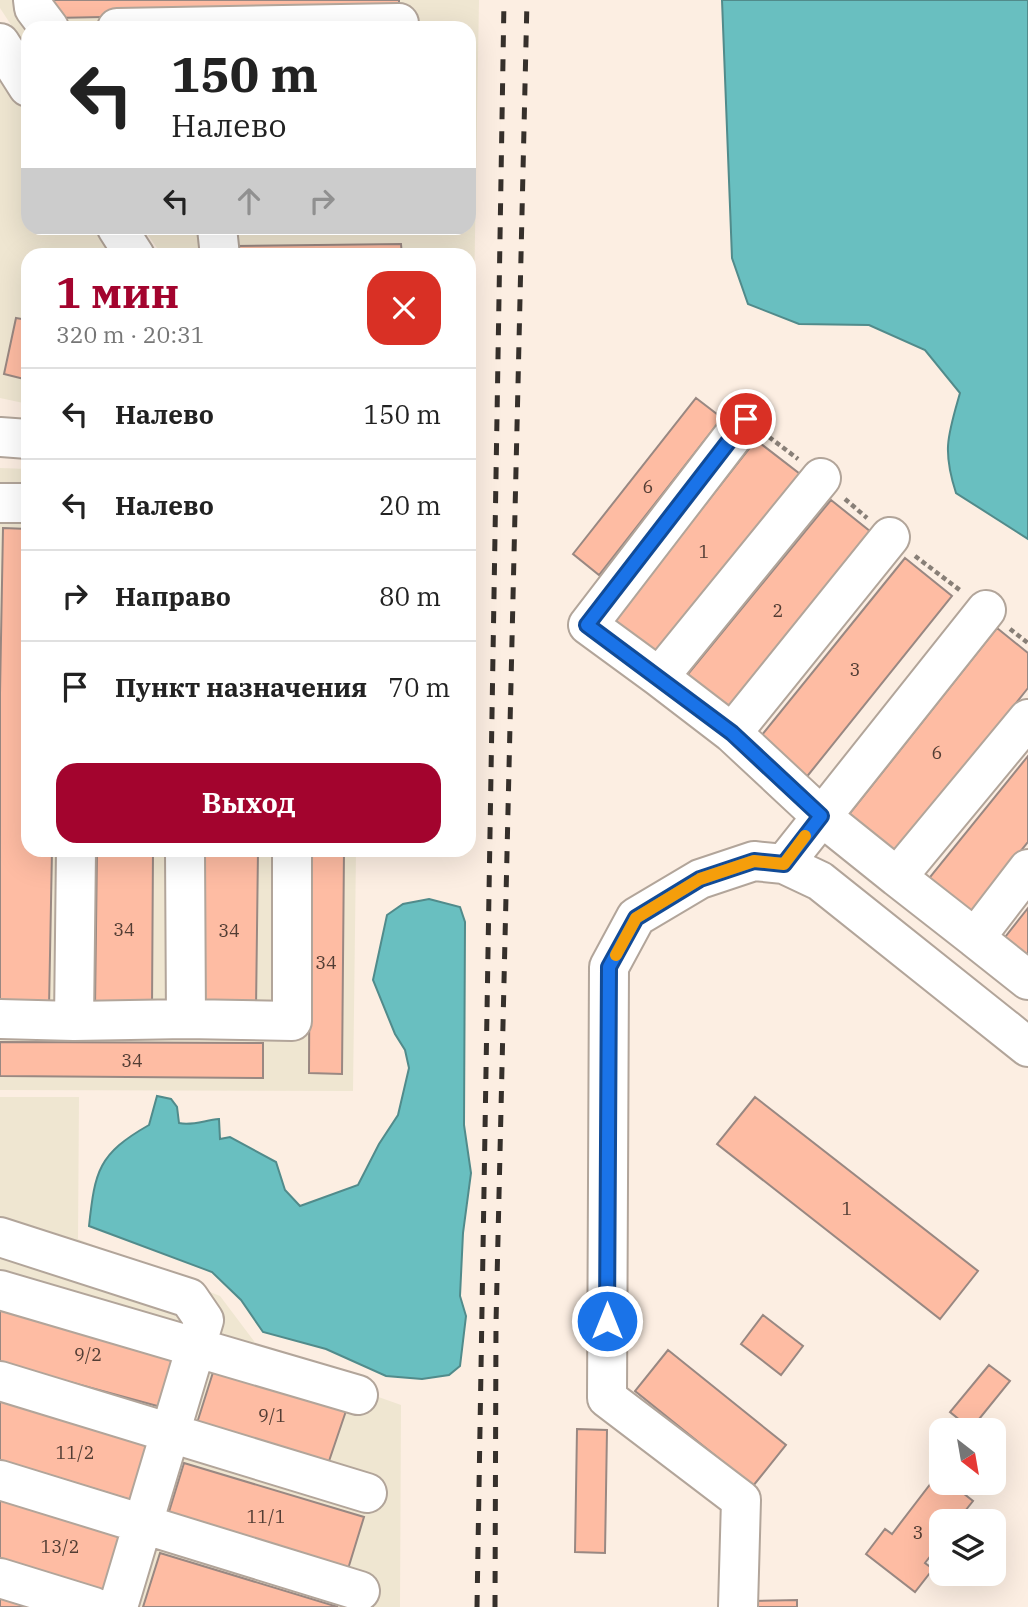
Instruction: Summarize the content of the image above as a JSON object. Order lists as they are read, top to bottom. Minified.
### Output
{"house_numbers":["6","1","2","3","6","34","34","34","34","1","9/2","9/1","11/2","11/1","3","13/2"],"north":"bottom right","page":{"turn":["150 m","Налево"],"heading":["1 мин","320 m · 20:31"],"list":[{"name":"Налево","value":"150 m"},{"name":"Налево","value":"20 m"},{"name":"Направо","value":"80 m"},{"name":"Пункт назначения","value":"70 m"}],"buttons":"Выход"}}
